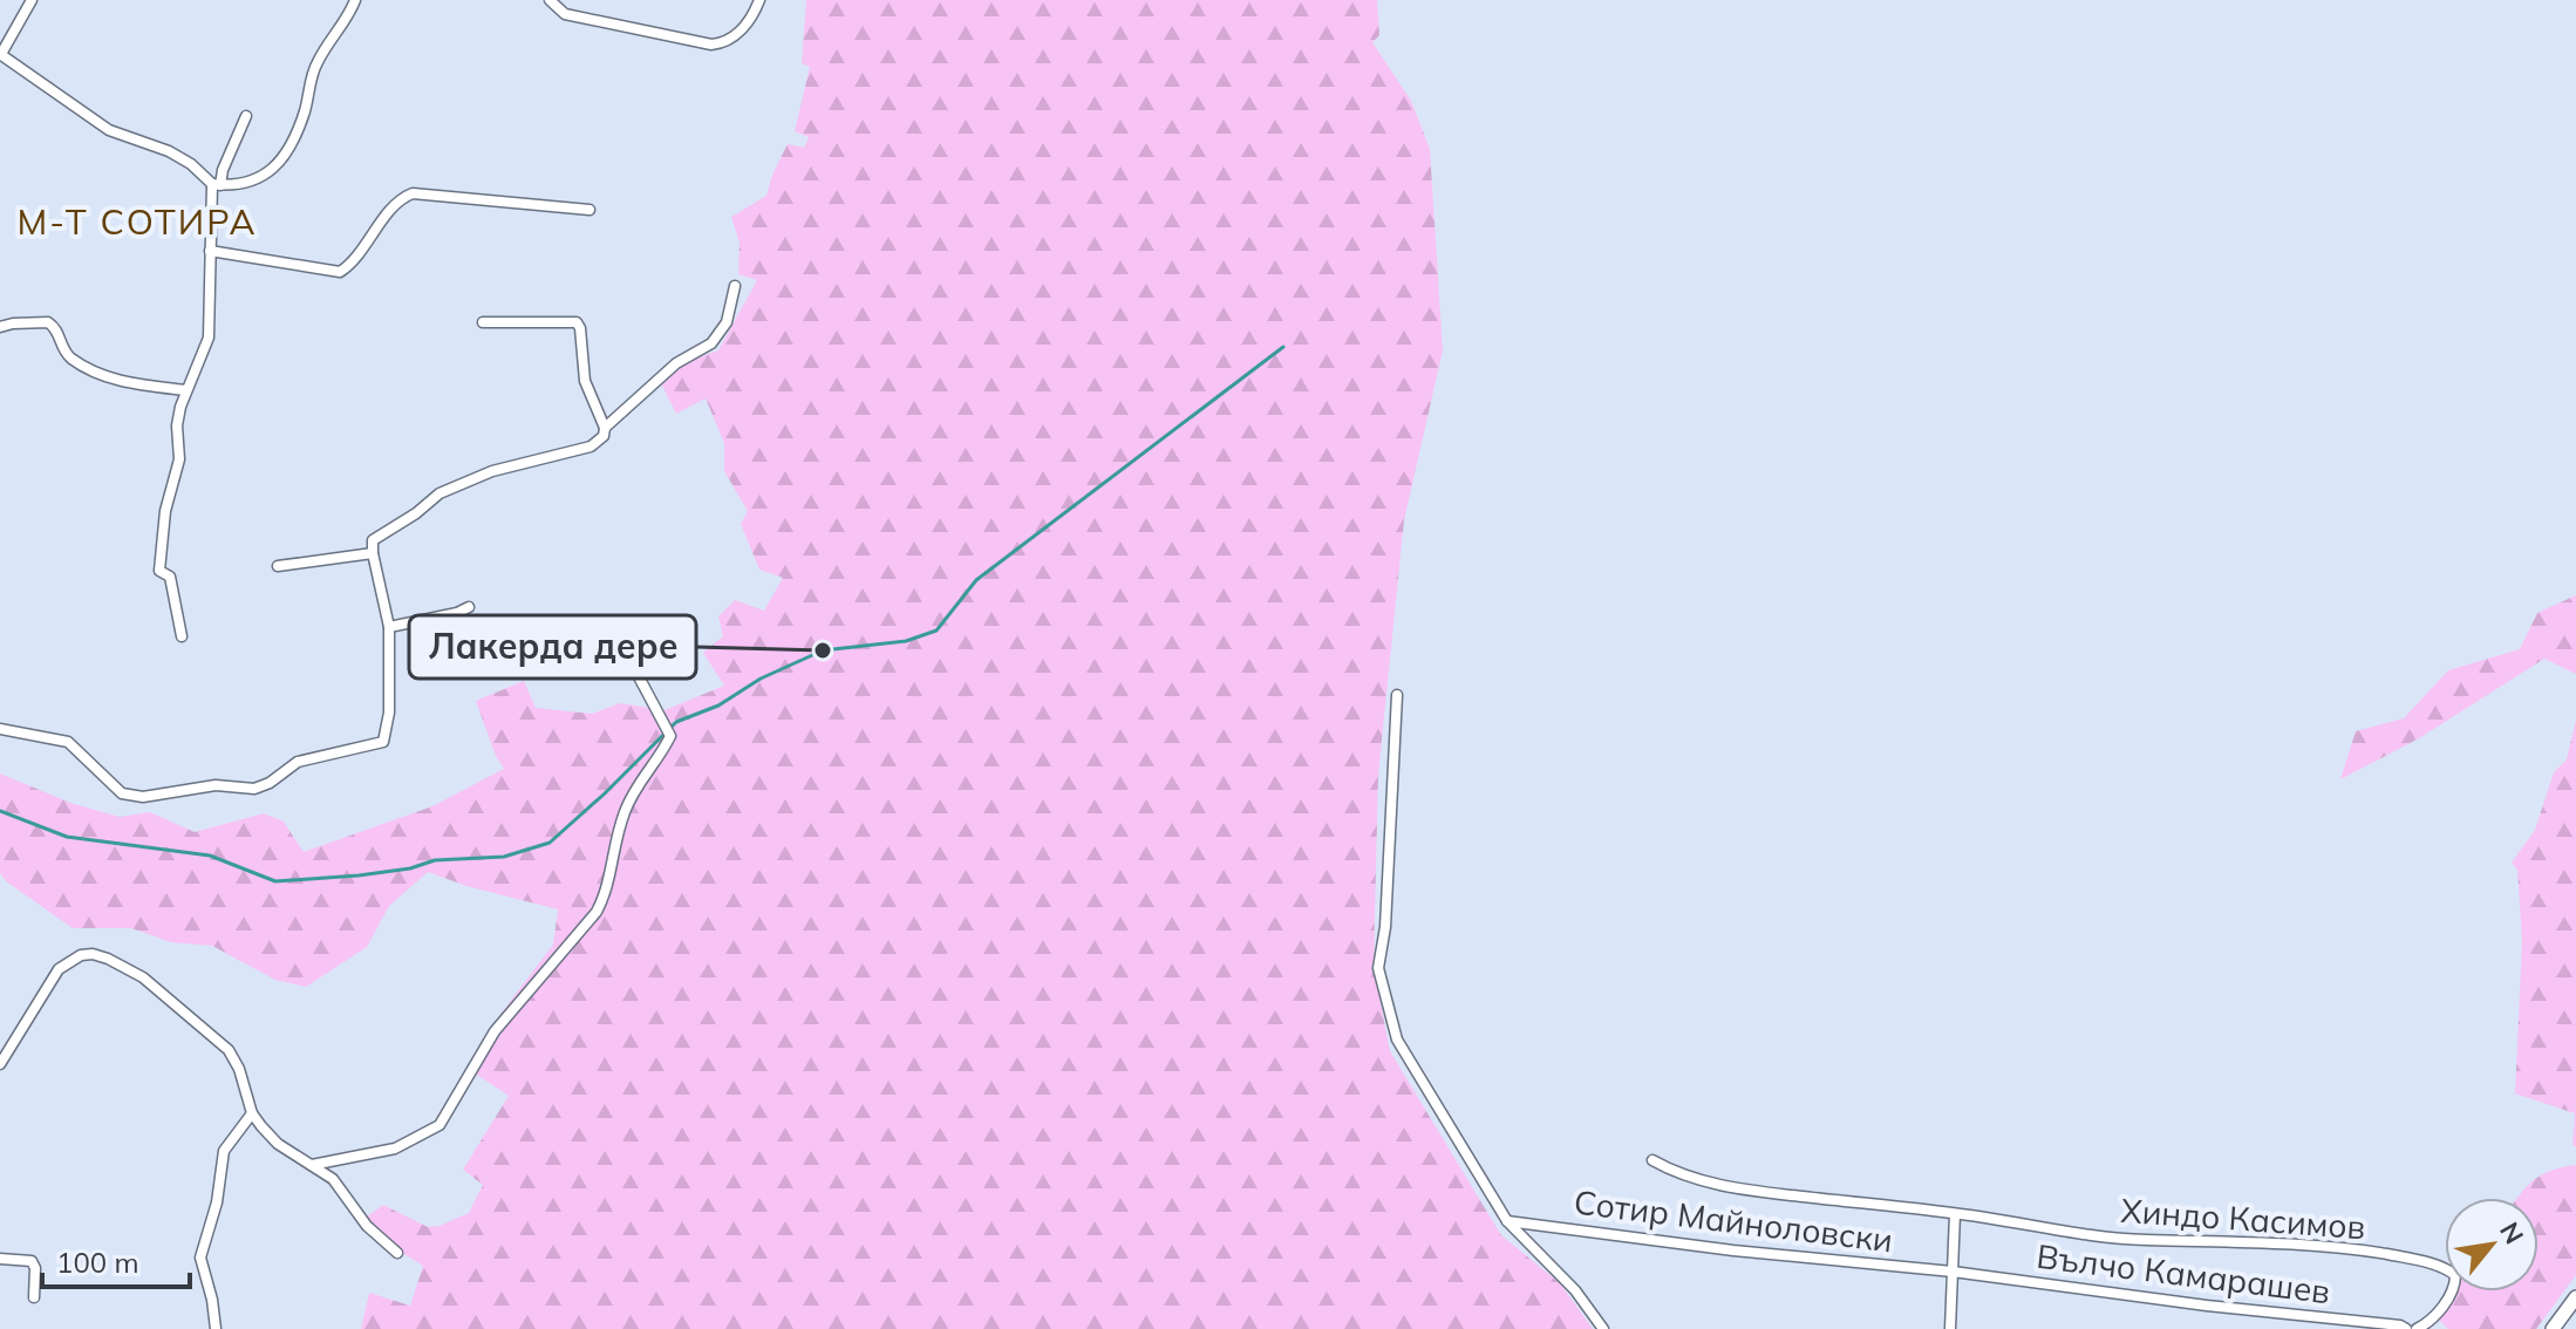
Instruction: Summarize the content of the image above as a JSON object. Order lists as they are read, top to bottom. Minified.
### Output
{"streets":{"street":["Хиндо Касимов","Сотир Майноловски","Вълчо Камарашев"]},"crossings":[["Сотир Майноловски","Вълчо Камарашев"]],"districts":["М-Т СОТИРА"],"places":["Лакерда дере"],"scale_bar":"100 m","north":"top right"}
